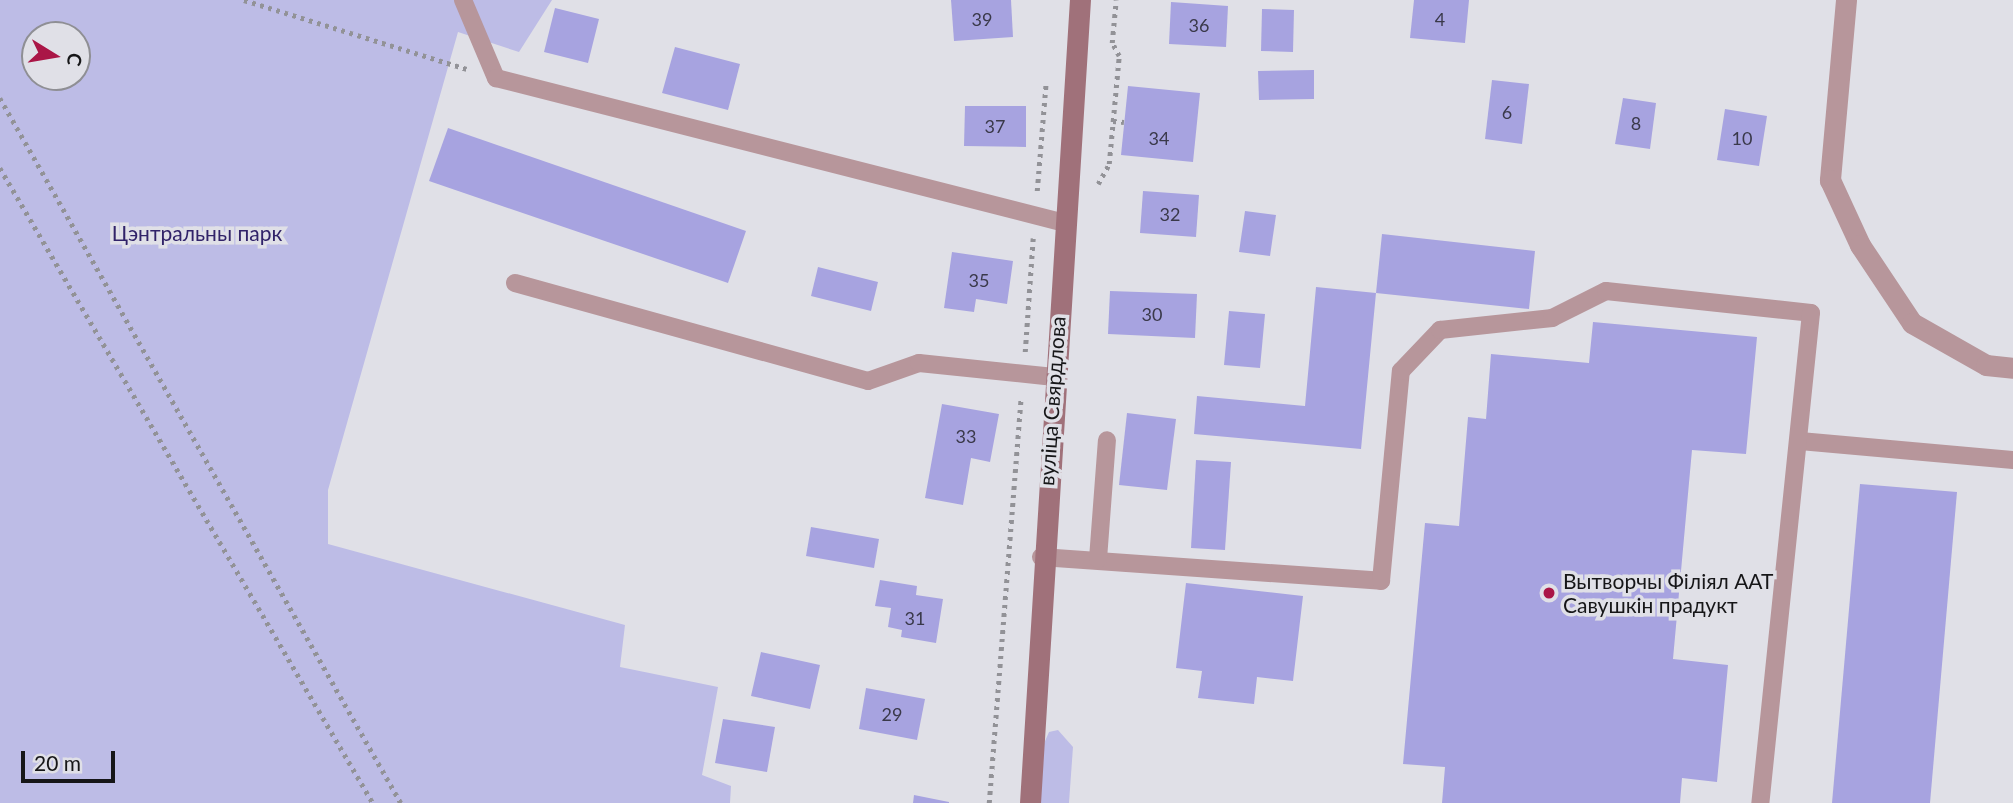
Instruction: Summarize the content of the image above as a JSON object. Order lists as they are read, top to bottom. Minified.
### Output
{"streets":{"main road":["вуліца Свярдлова"]},"parks":["Цэнтральны парк"],"places":["Вытворчы Філіял ААТ Савушкін прадукт"],"house_numbers":["39","4","36","6","8","37","34","10","32","35","30","33","31","29"],"scale_bar":"20 m","north":"right"}
